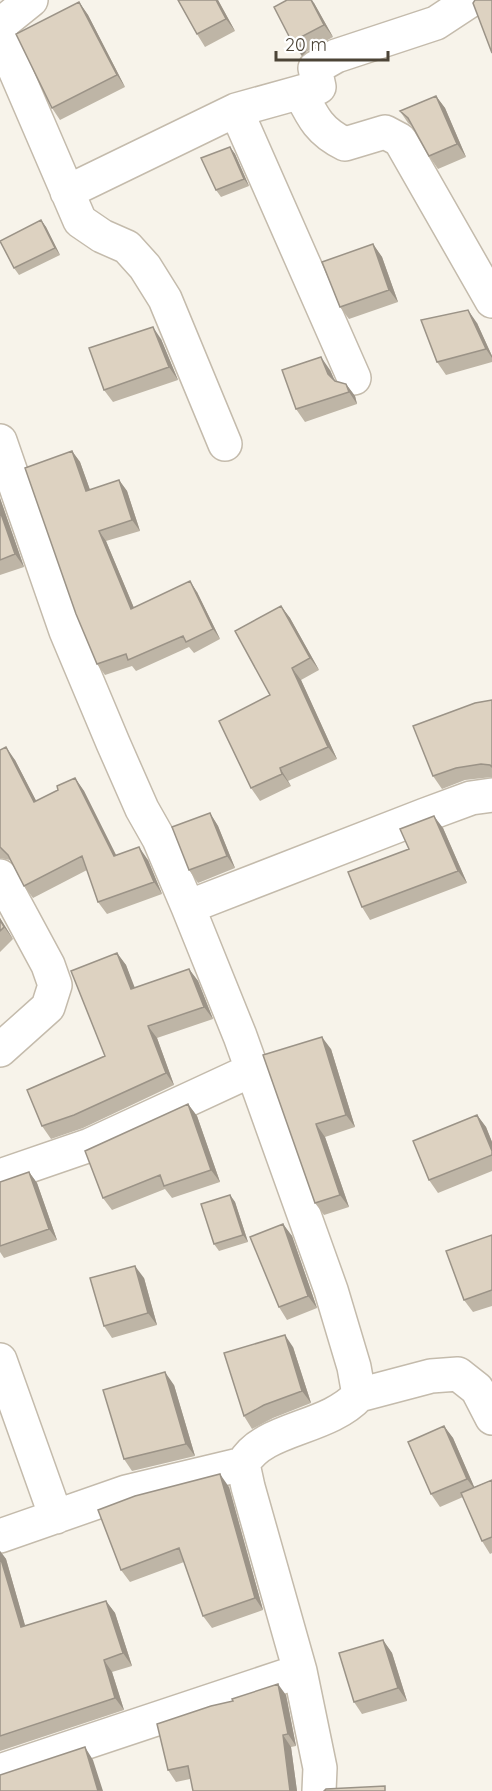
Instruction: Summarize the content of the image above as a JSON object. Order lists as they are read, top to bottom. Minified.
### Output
{"scale_bar":"20 m"}
